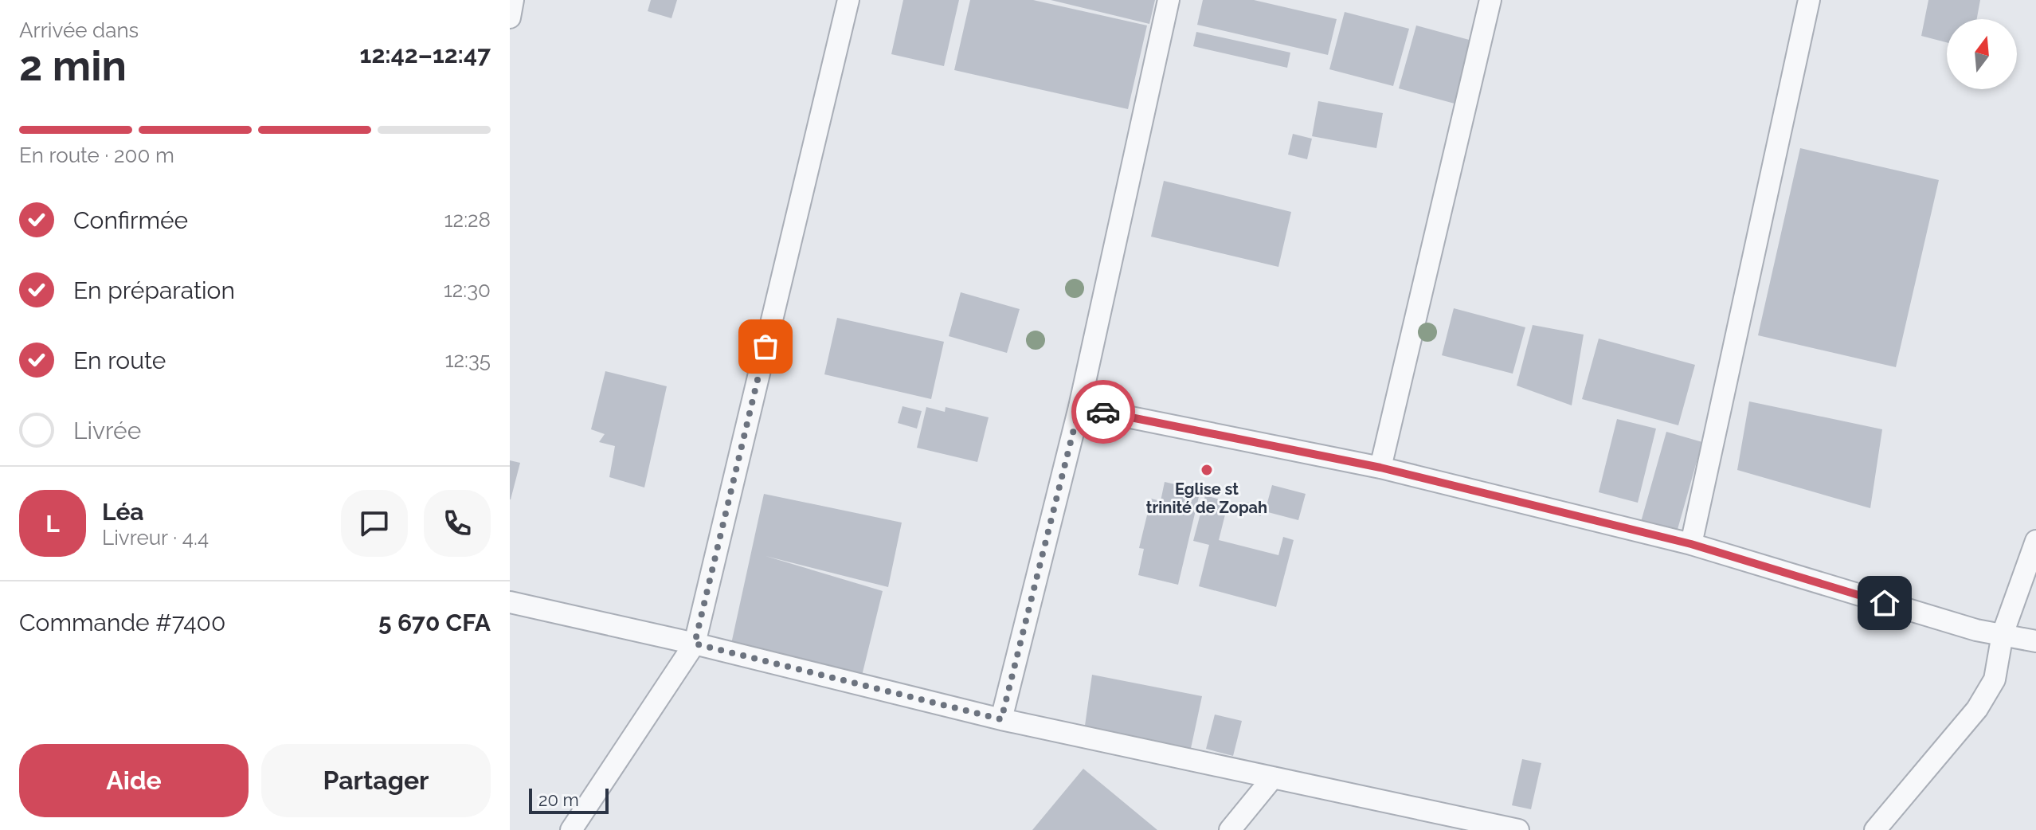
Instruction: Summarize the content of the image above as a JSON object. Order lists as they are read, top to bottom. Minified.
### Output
{"places":["Eglise st trinité de Zopah"],"scale_bar":"20 m","north":"top","page":{"heading":["2 min","Arrivée dans","12:42–12:47"],"panel":["Léa","Livreur · 4.4","Commande #7400","5 670 CFA"],"bar":"En route · 200 m","list":[["Confirmée","12:28"],["En préparation","12:30"],["En route","12:35"],"Livrée"],"round":"L","buttons":["Aide","Partager"],"scale":"20 m"}}
